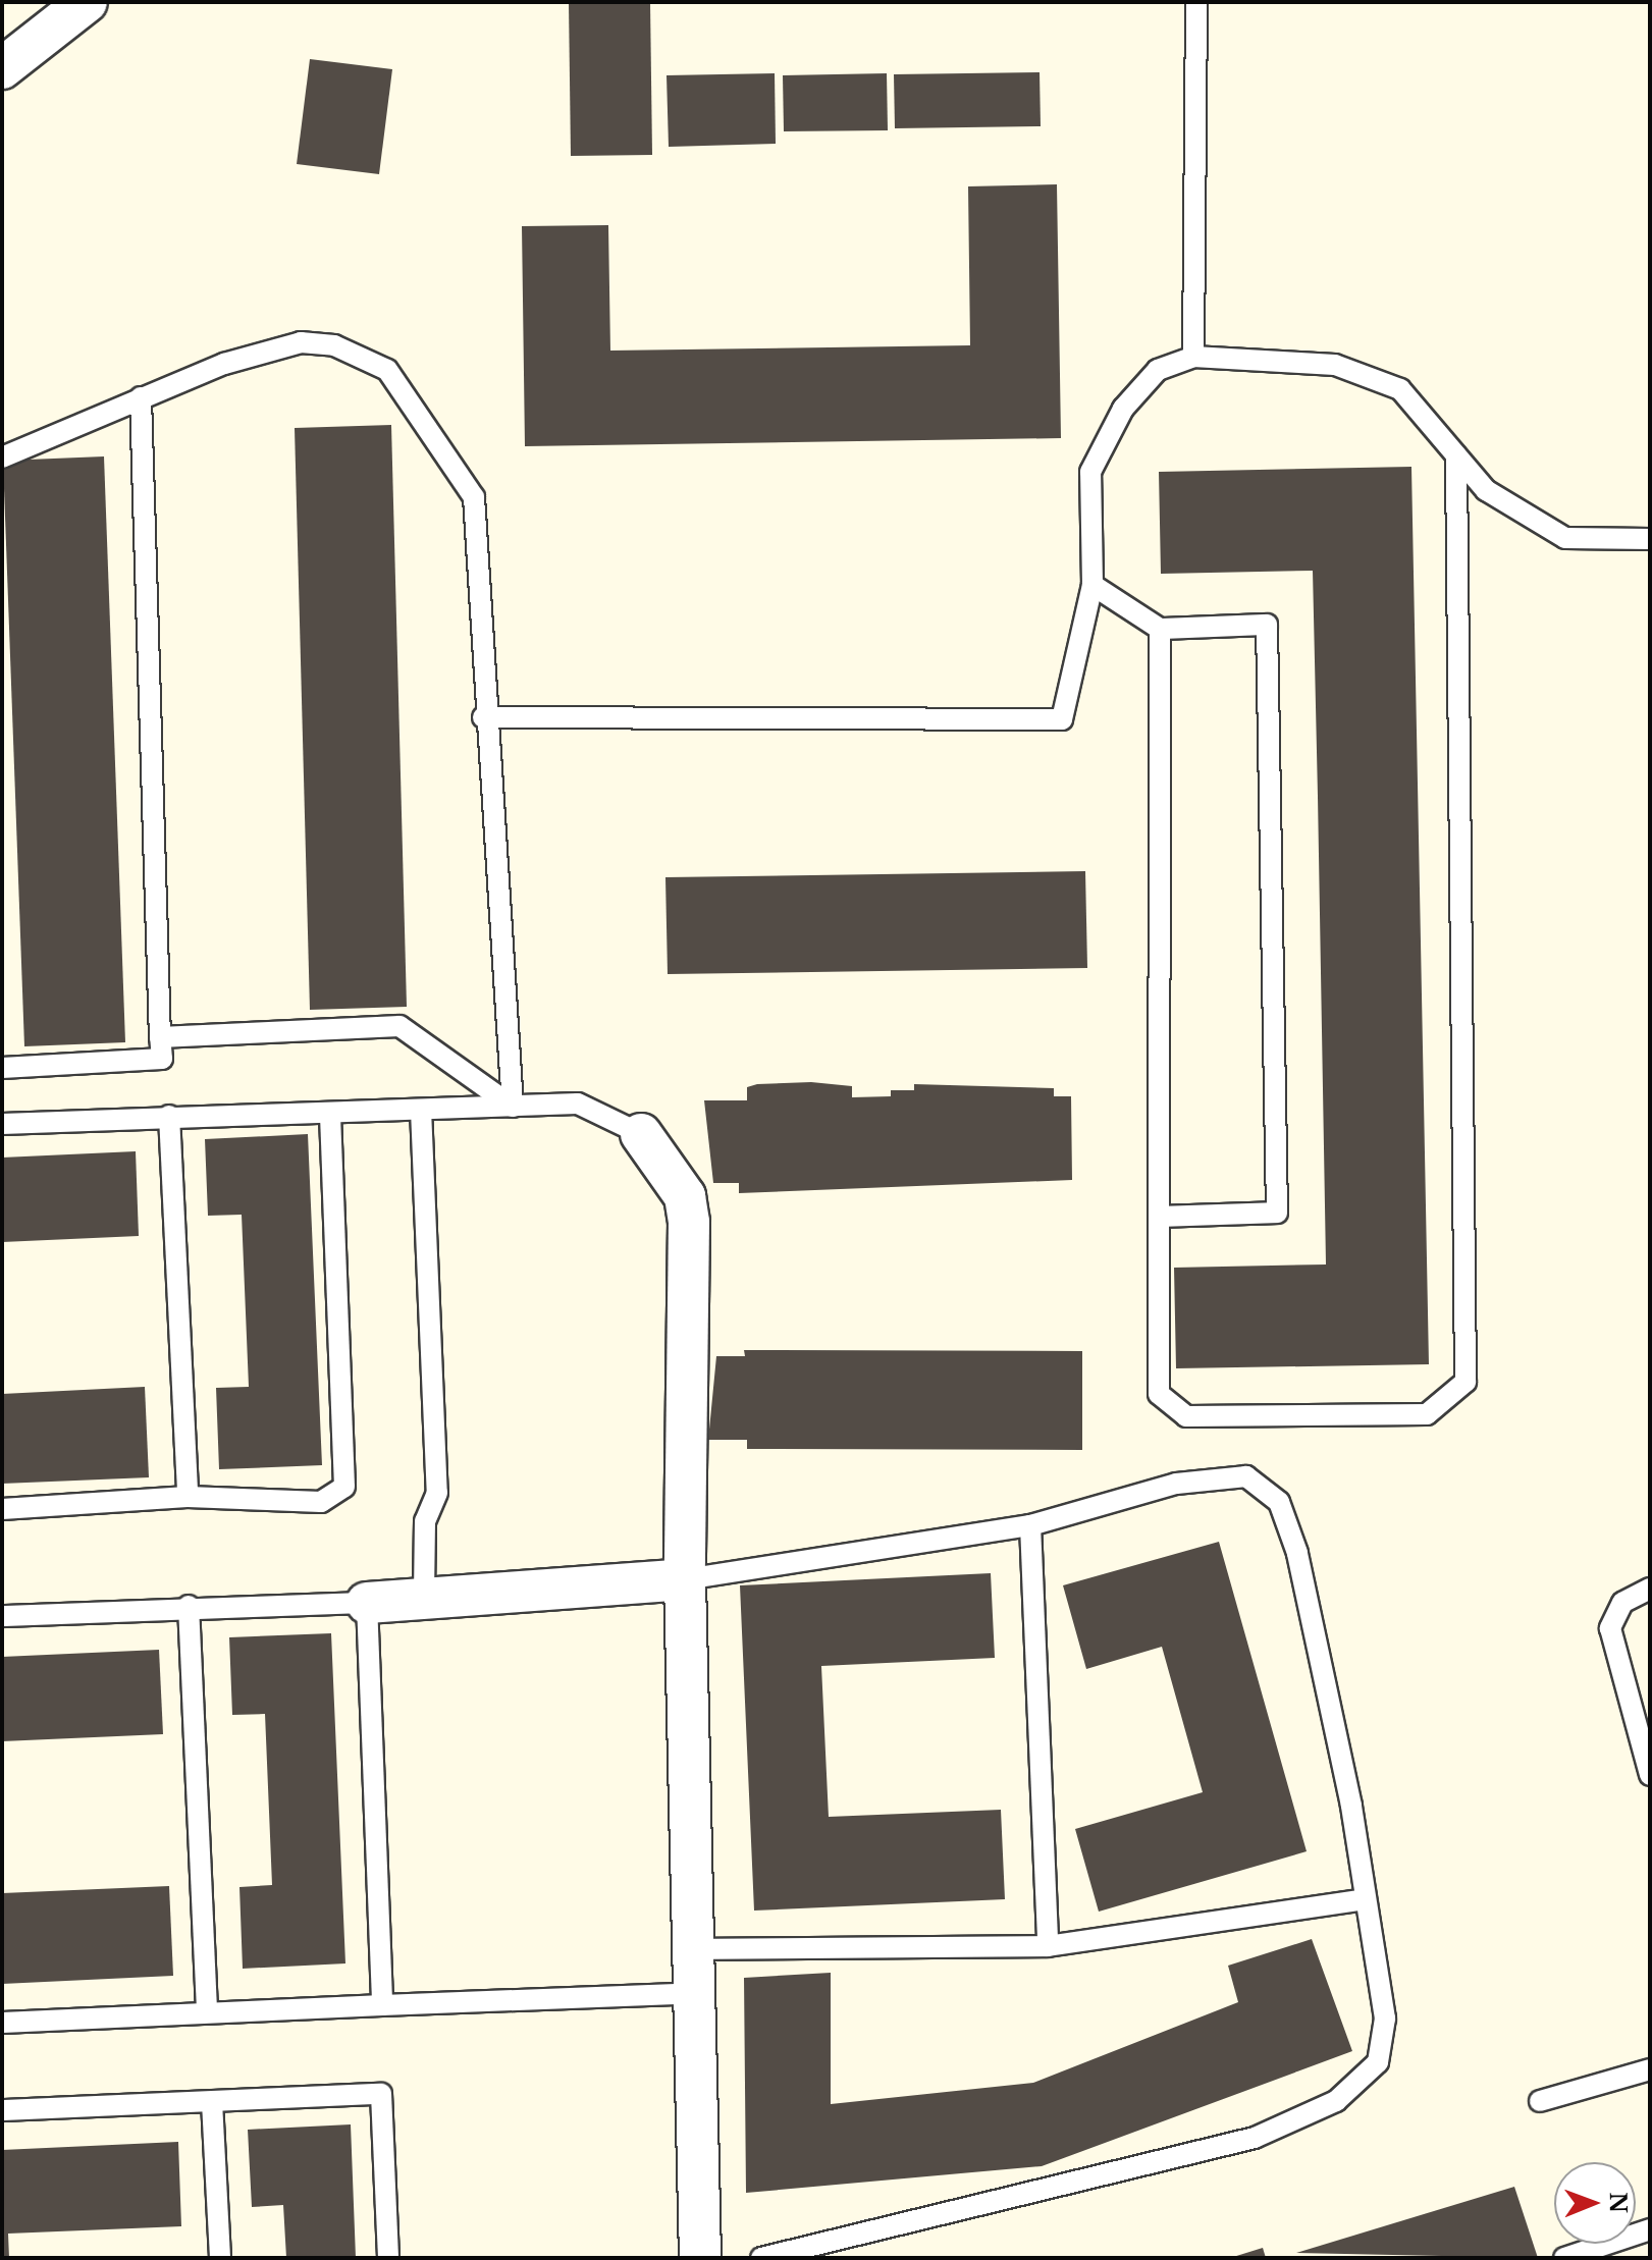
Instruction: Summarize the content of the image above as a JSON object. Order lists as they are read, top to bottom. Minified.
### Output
{"north":"right"}
